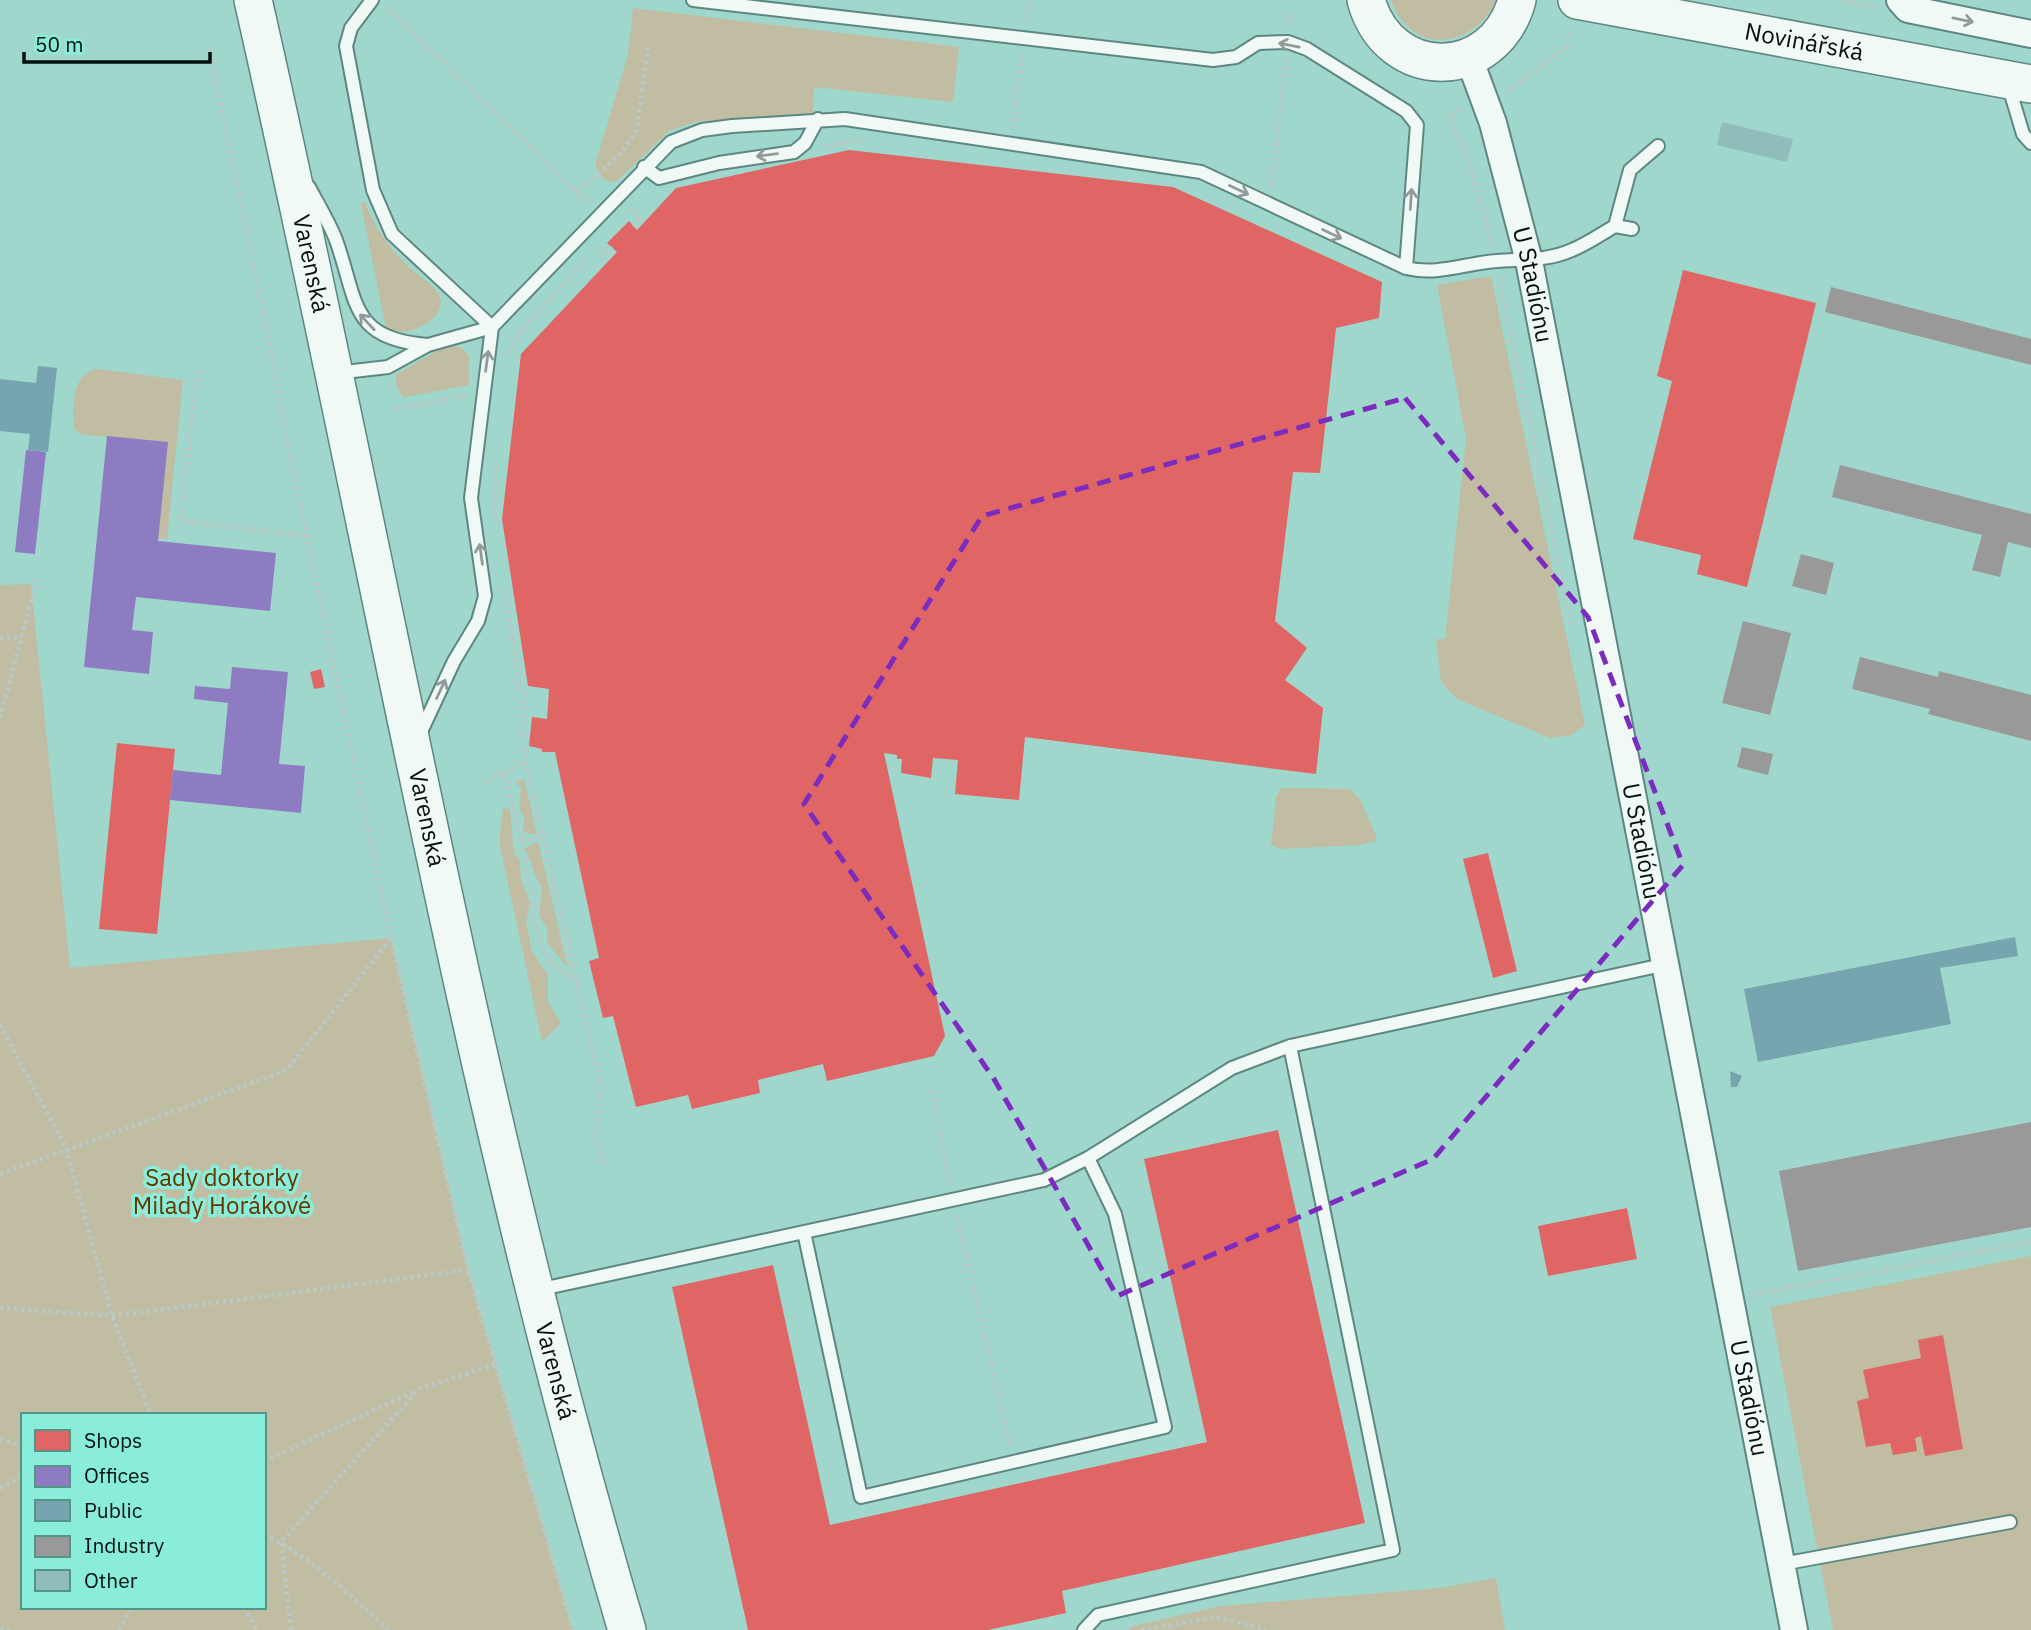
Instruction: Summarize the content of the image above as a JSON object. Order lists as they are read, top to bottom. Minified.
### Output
{"streets":{"street":["Novinářská","Varenská","U Stadiónu"]},"parks":["Sady doktorky Milady Horákové"],"legend":["Shops","Offices","Public","Industry","Other"],"scale_bar":"50 m"}
